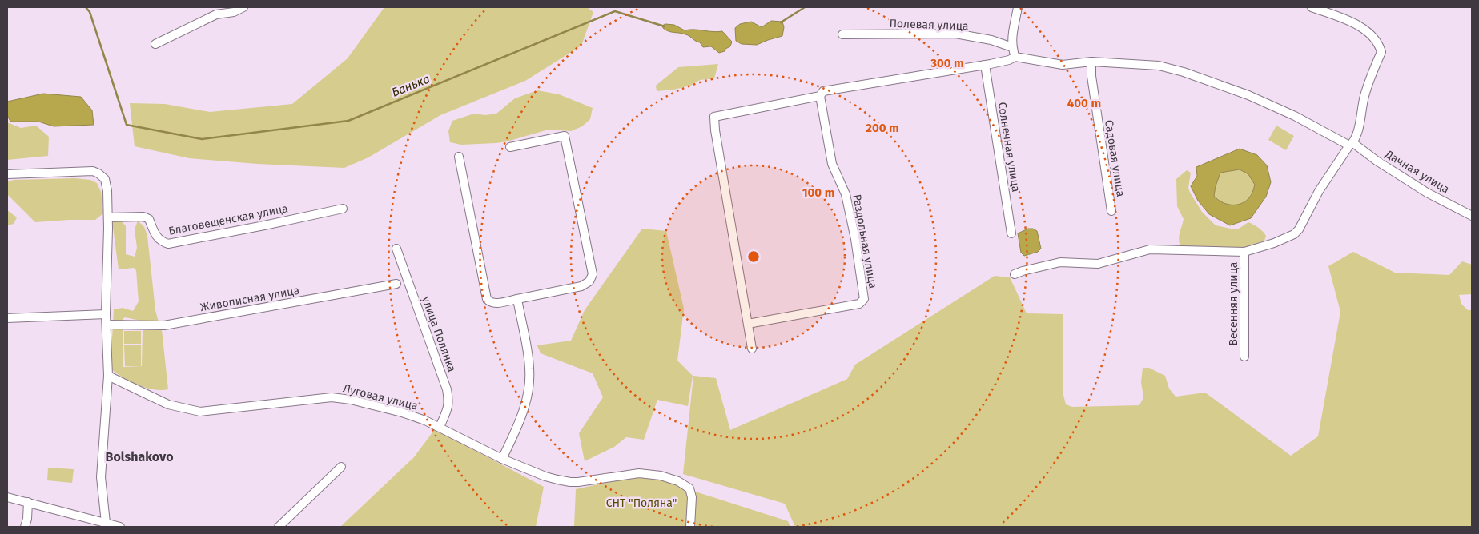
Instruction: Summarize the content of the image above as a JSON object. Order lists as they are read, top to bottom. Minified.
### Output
{"streets":{"street":["Полевая улица","Солнечная улица","Садовая улица","Дачная улица","Благовещенская улица","Раздольная улица","Живописная улица","Весенняя улица","улица Полянка","Луговая улица"]},"crossings":[["Садовая улица","Дачная улица"],["улица Полянка","Луговая улица"]],"districts":["Bolshakovo"],"water":["Банька"],"parks":["СНТ \"Поляна\""],"rings":["300 m","400 m","200 m","100 m"]}
